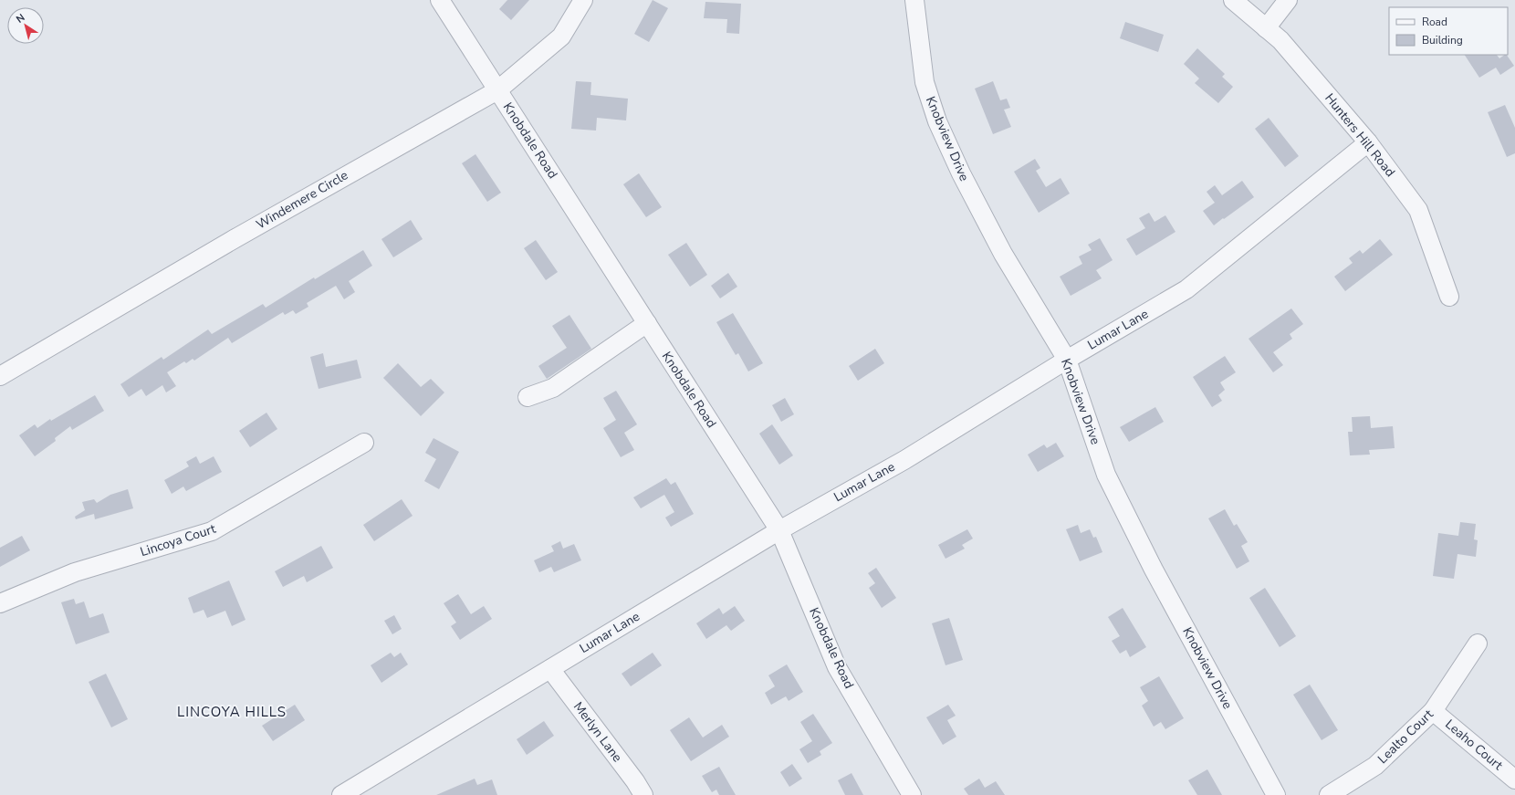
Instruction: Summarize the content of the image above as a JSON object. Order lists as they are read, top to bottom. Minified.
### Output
{"streets":{"street":["Hunters Hill Road","Knobview Drive","Knobdale Road","Windemere Circle","Lumar Lane","Lincoya Court","Merlyn Lane","Lealto Court","Leaho Court"]},"crossings":[["Hunters Hill Road","Lumar Lane"],["Knobview Drive","Lumar Lane"],["Knobdale Road","Windemere Circle"],["Knobdale Road","Lumar Lane"],["Lumar Lane","Merlyn Lane"],["Lealto Court","Leaho Court"]],"districts":["LINCOYA HILLS"],"legend":["Road","Building"],"north":"top left"}
